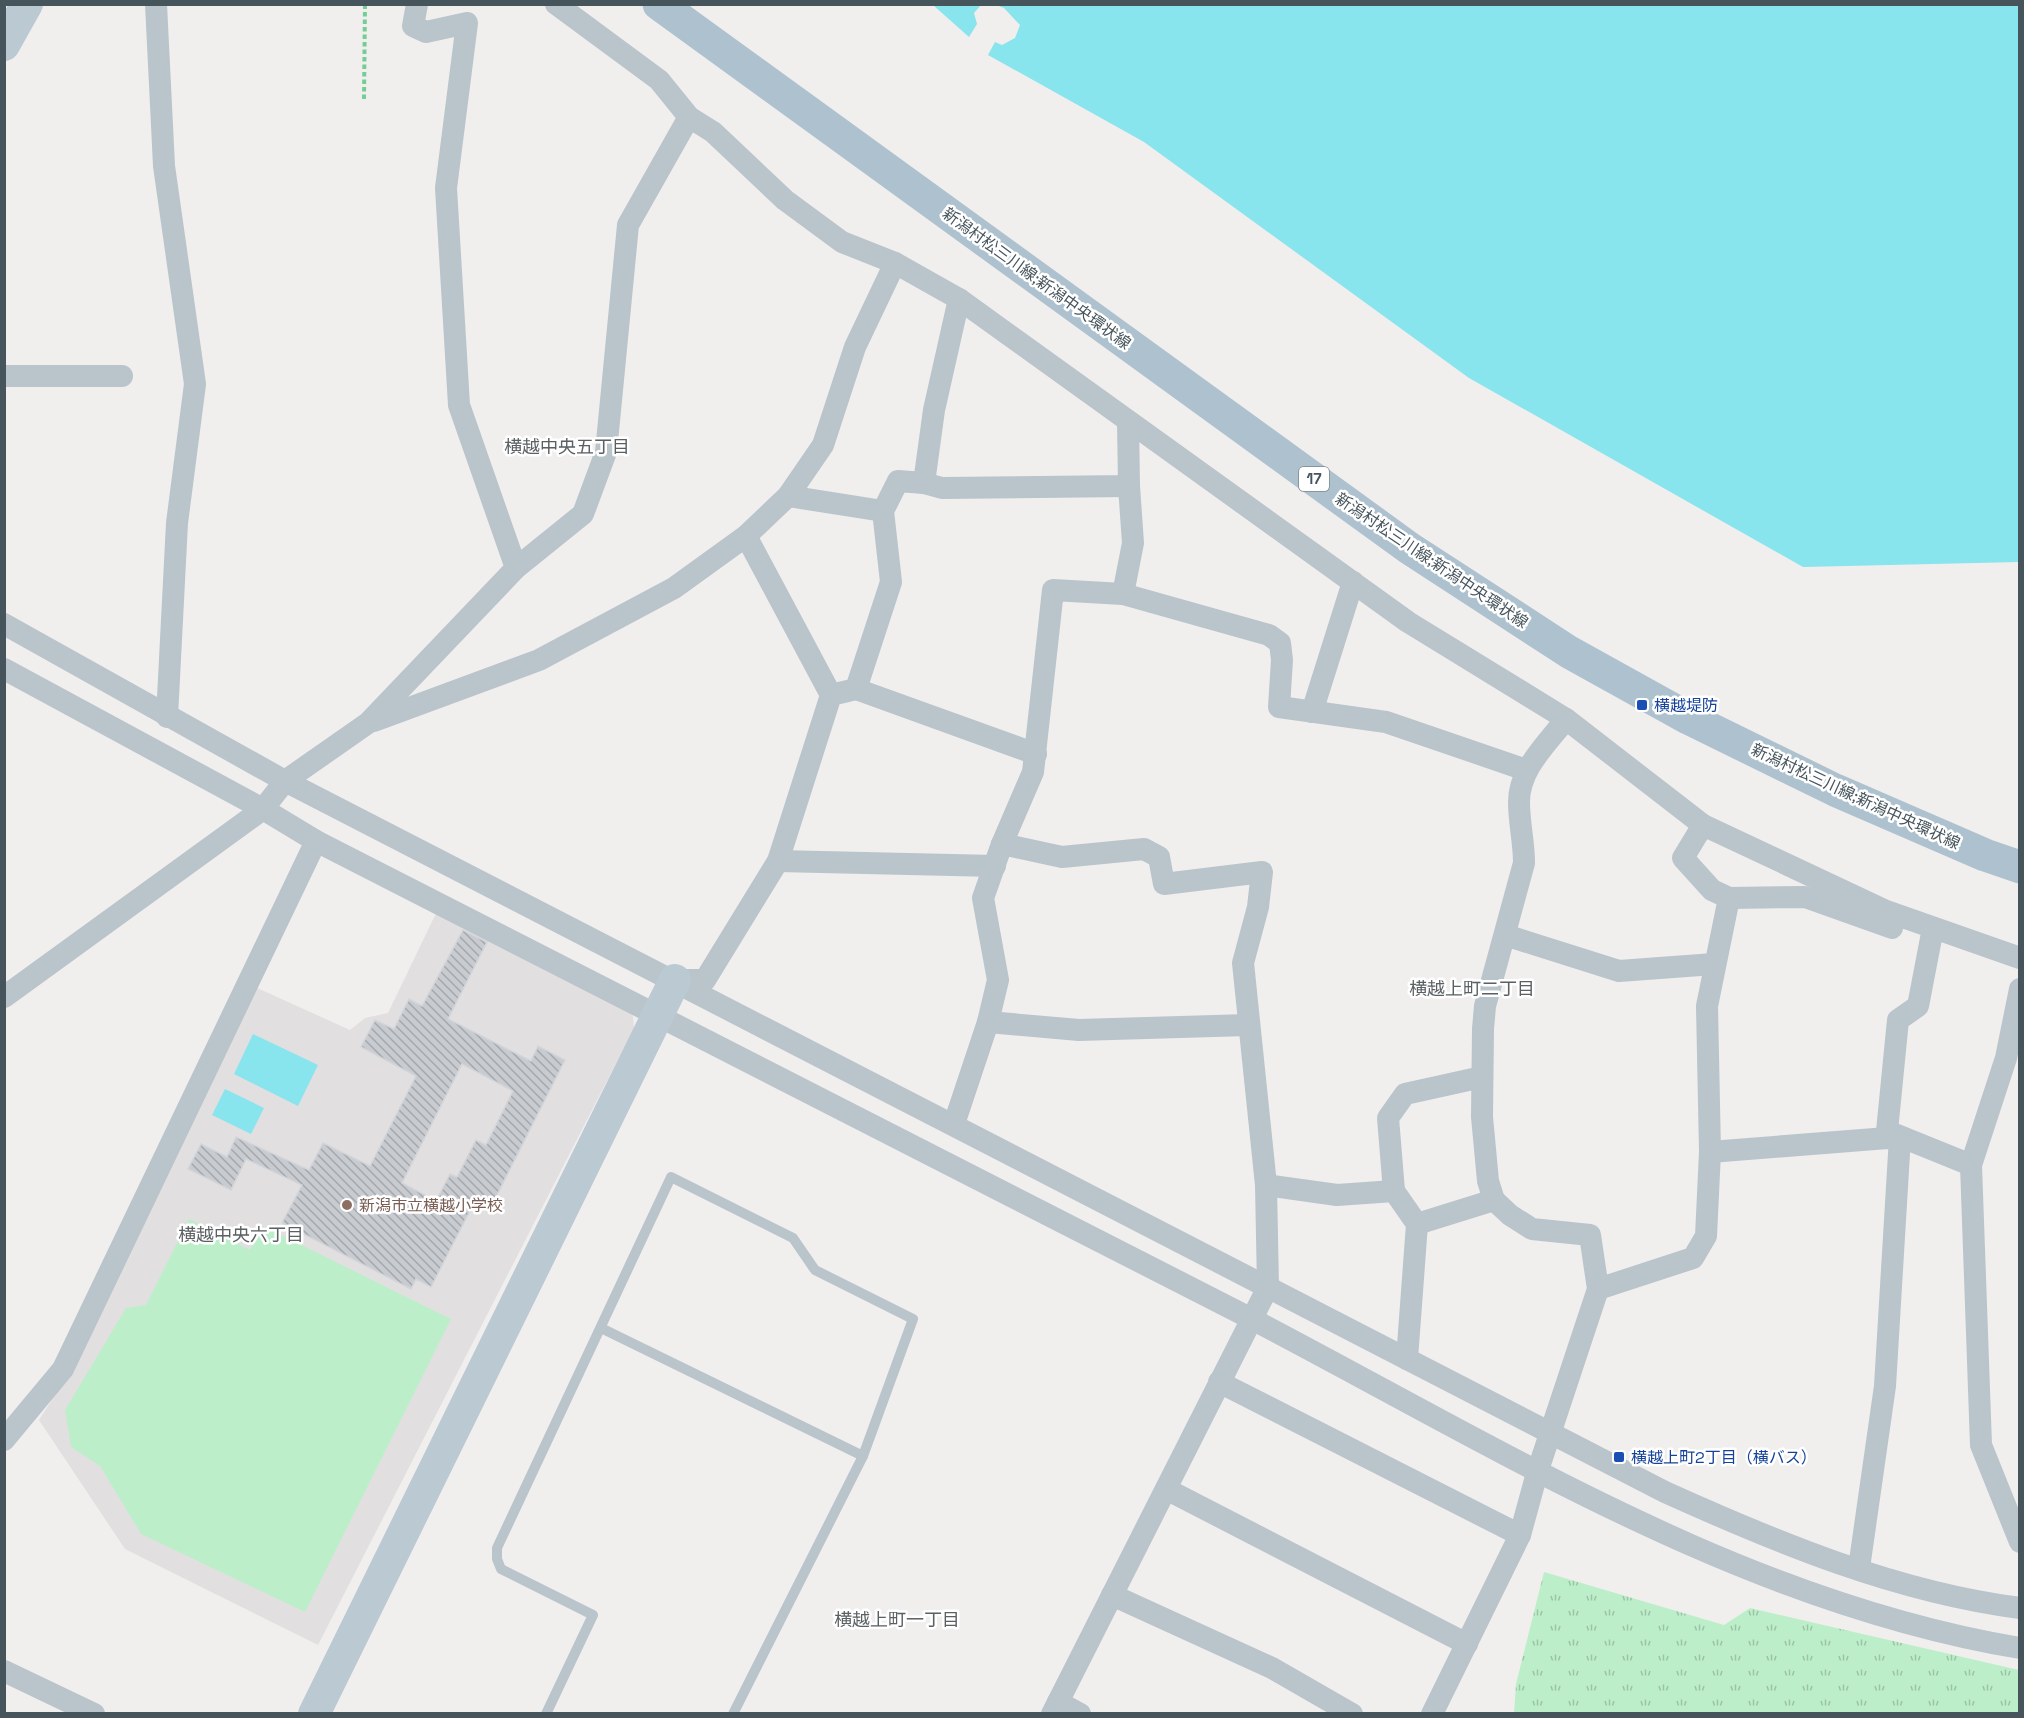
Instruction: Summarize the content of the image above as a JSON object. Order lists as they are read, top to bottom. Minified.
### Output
{"streets":{"main road":["新潟村松三川線;新潟中央環状線","17"]},"districts":["横越中央五丁目","横越上町二丁目","横越中央六丁目","横越上町一丁目"],"places":{"transit":["横越堤防","横越上町2丁目（横バス）"],"other":["新潟市立横越小学校"]}}
